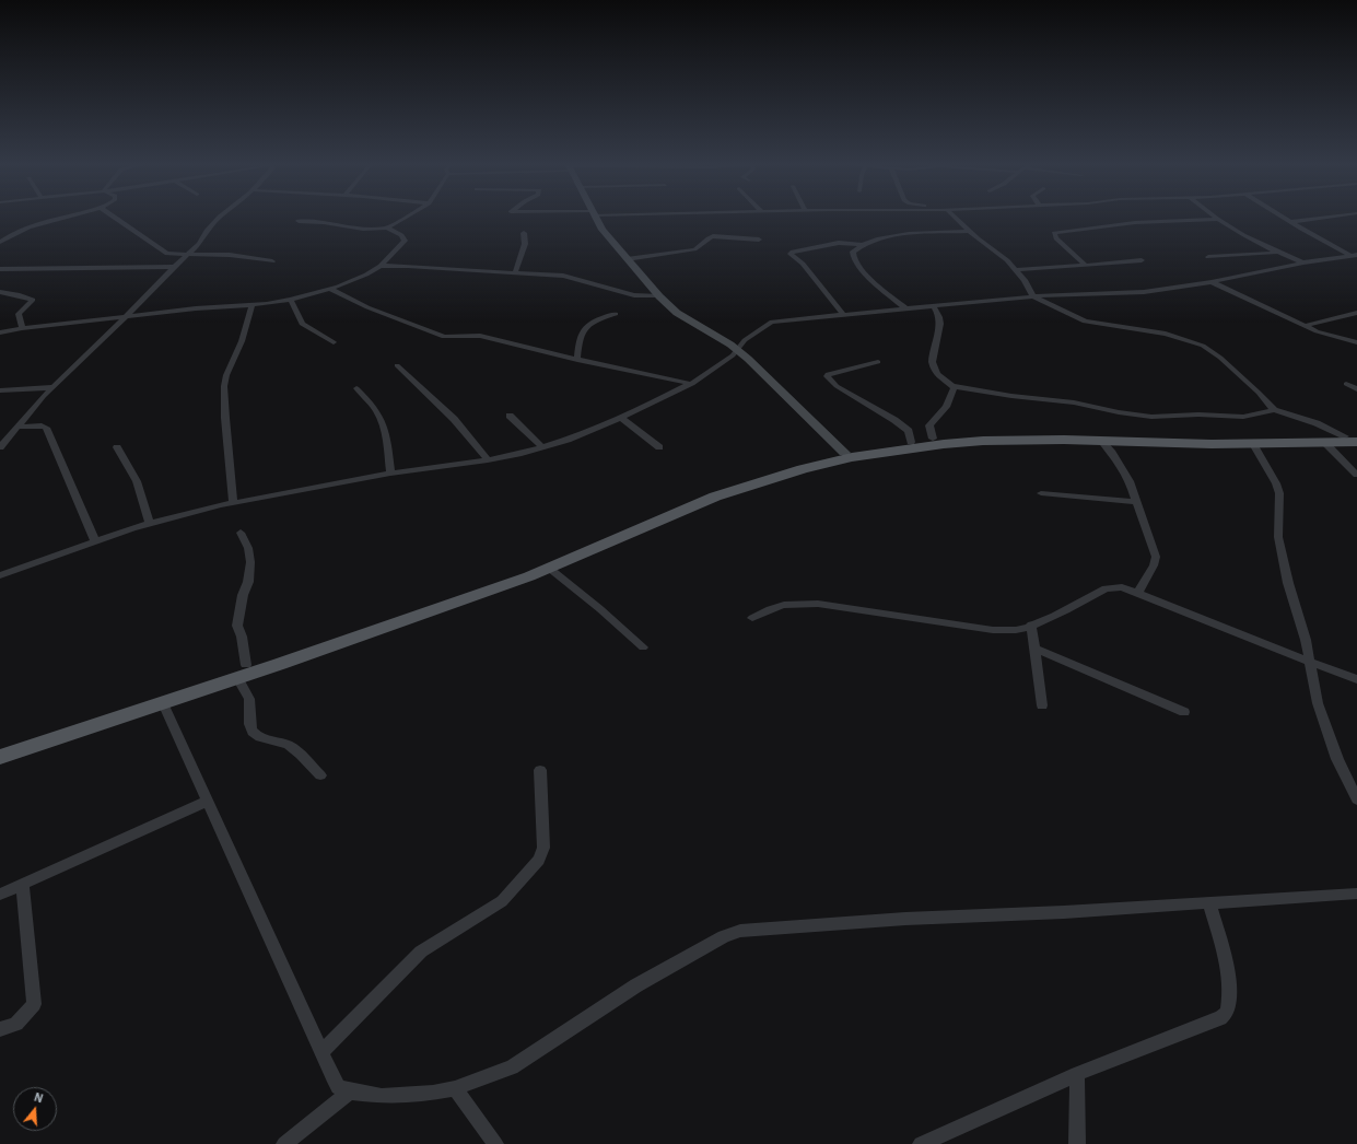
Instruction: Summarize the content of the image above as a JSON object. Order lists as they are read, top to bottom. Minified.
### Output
{"north":"top"}
